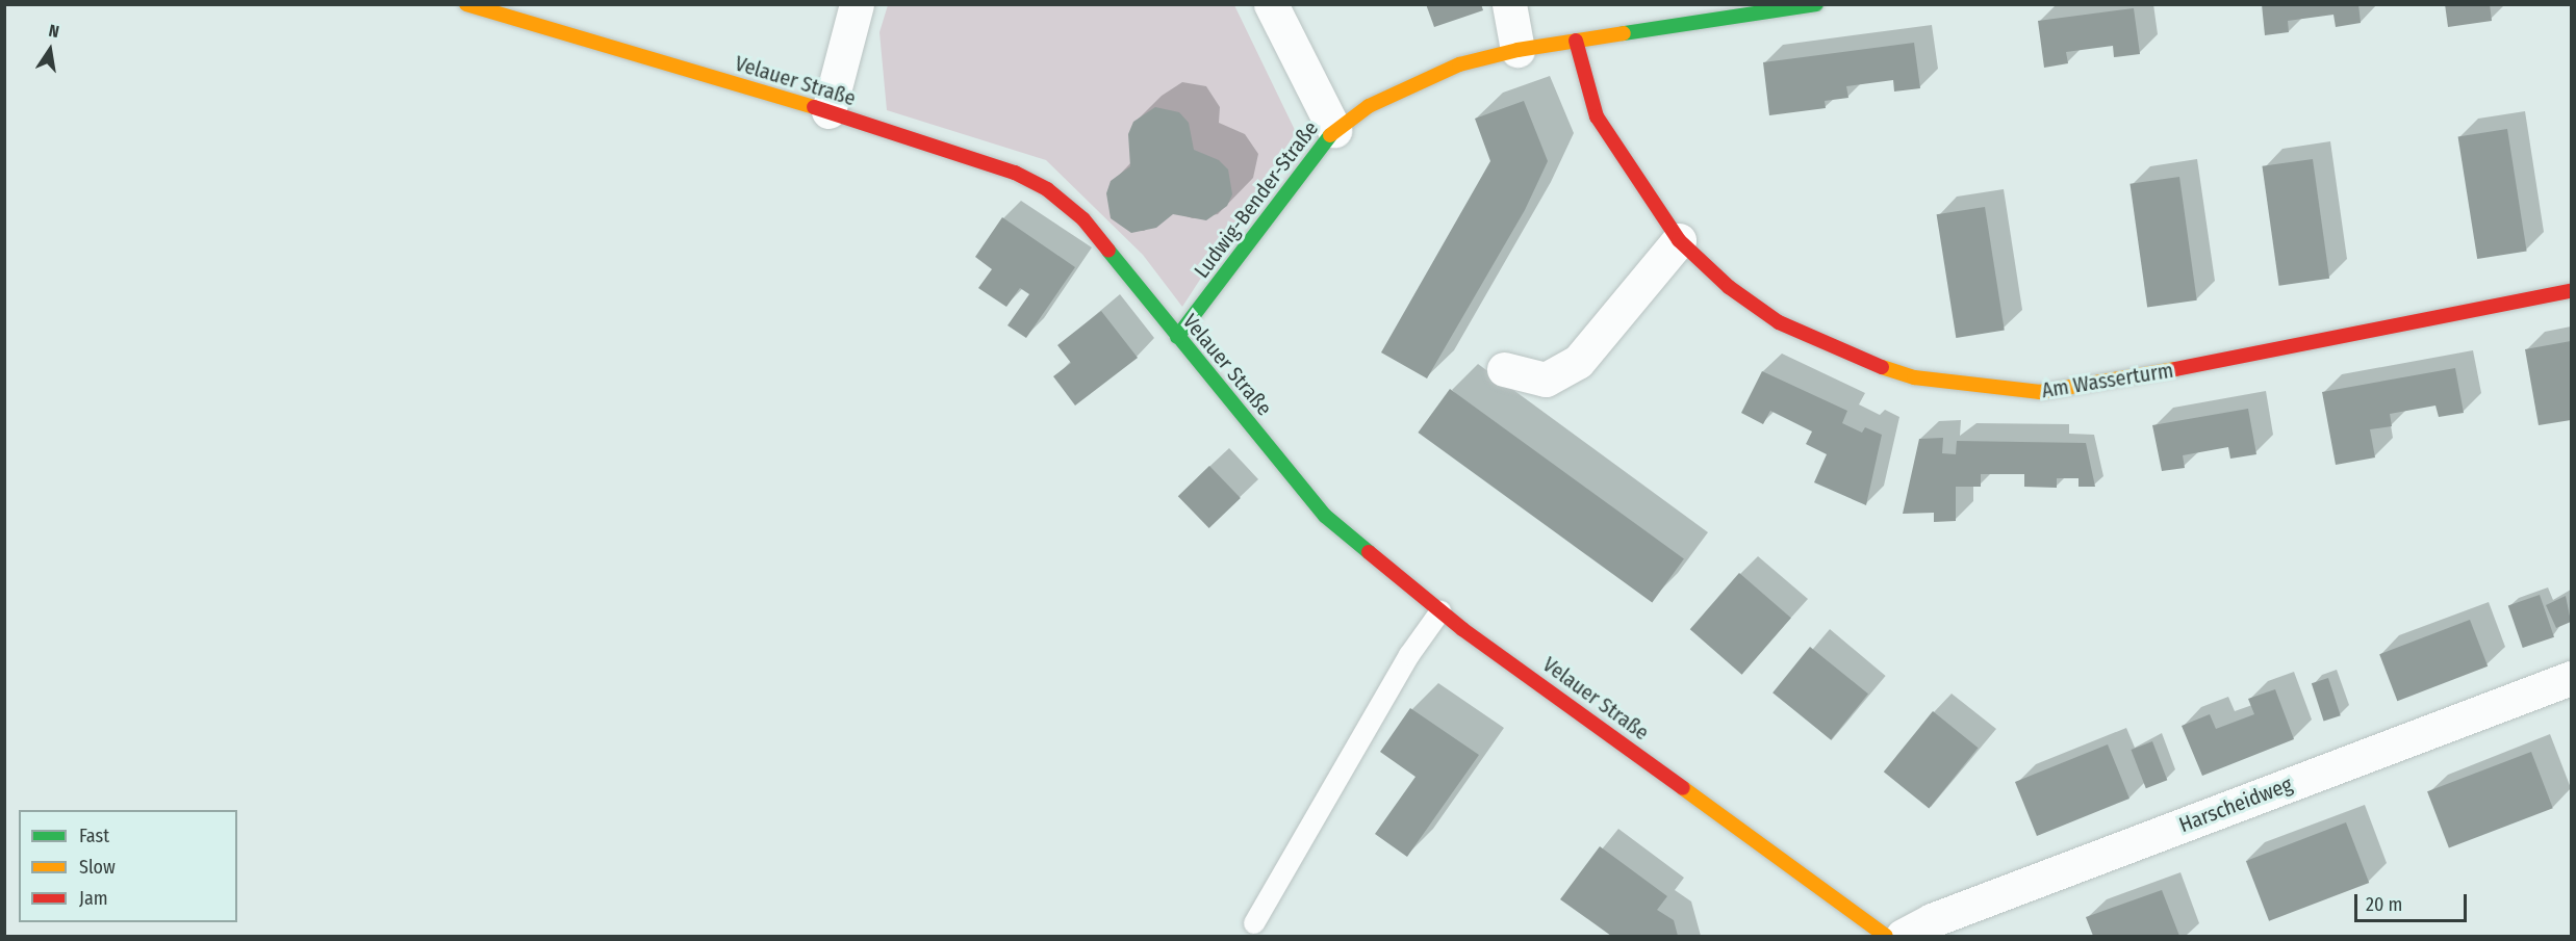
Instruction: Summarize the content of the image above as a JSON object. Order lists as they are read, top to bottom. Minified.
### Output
{"streets":{"street":["Velauer Straße","Ludwig-Bender-Straße","Am Wasserturm","Harscheidweg"]},"crossings":[["Velauer Straße","Ludwig-Bender-Straße"],["Velauer Straße","Harscheidweg"],["Ludwig-Bender-Straße","Am Wasserturm"]],"legend":["Fast","Slow","Jam"],"scale_bar":"20 m","north":"top"}
